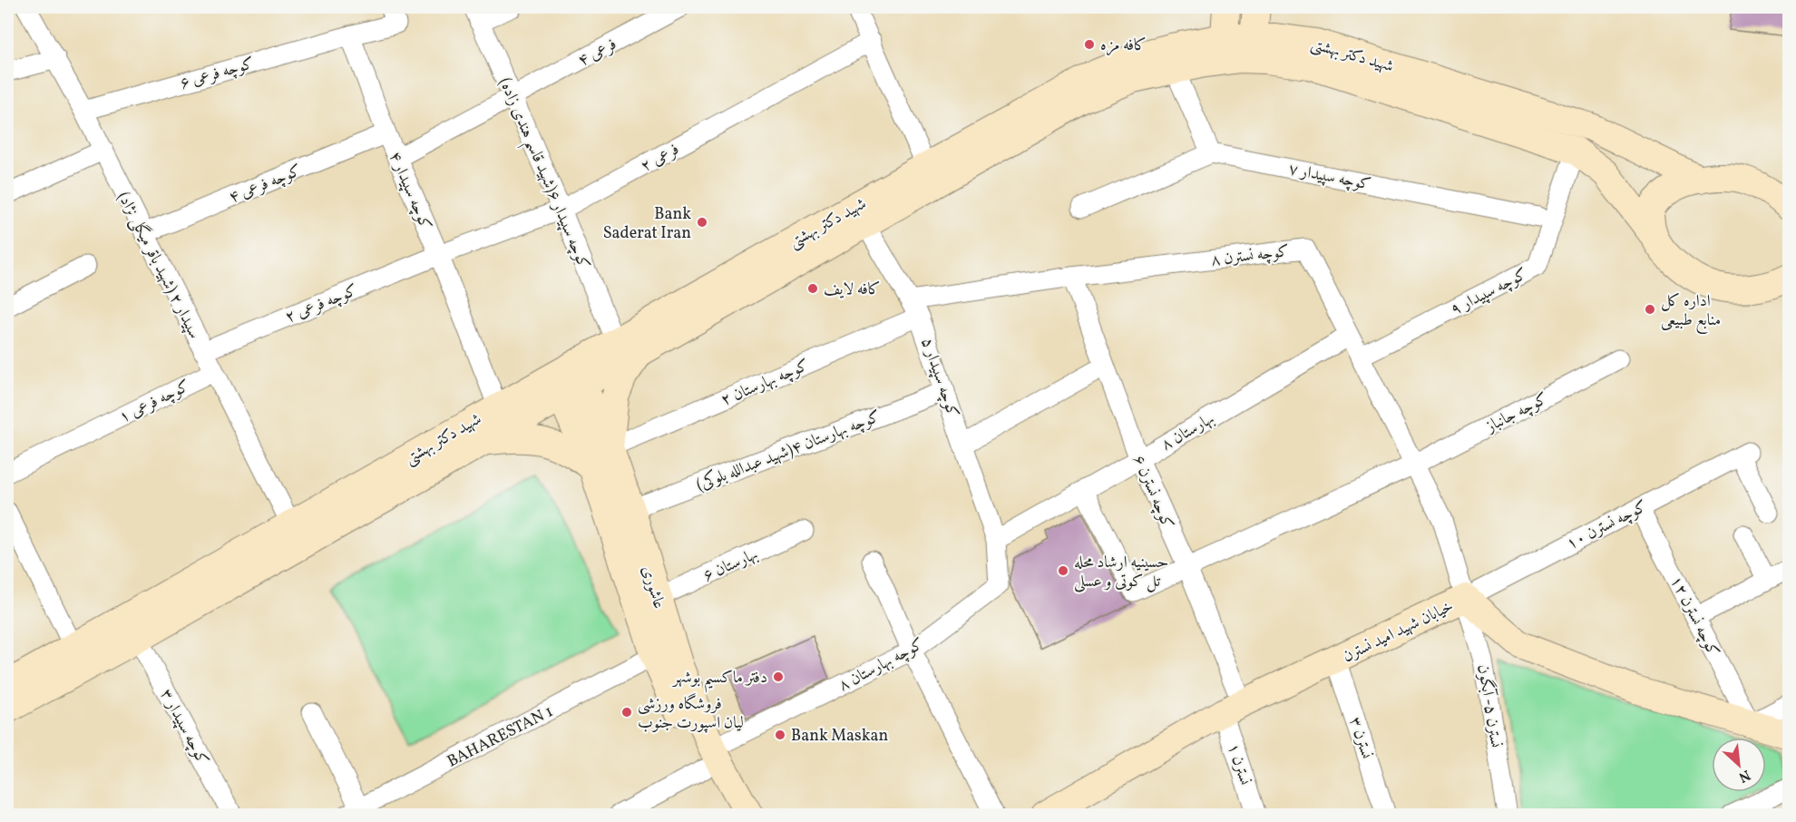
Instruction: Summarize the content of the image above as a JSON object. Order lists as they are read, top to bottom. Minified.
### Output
{"streets":{"main road":["شهید دکتر بهشتی","عاشوری","خیابان شهید امید نسترن"],"street":["فرعی ۴","کوچه فرعی ۶","فرعی ۲","کوچه سپیدار ۶(شهید قاسم هندی زاده)","کوچه سپیدار ۷","کوچه فرعی ۴","کوچه سپیدار ۴","کوچه نسترن ۸","سپیدار ۲ (شهید باقر میگلی نژاد)","کوچه سپیدار ۹","کوچه فرعی ۲","کوچه سپیدار ۵","کوچه بهارستان ۲","کوچه فرعی ۱","کوچه جانباز","بهارستان ۸","کوچه بهارستان ۴(شهید عبدالله بلوکی)","کوچه نسترن ۶","کوچه نسترن ۱۰","بهارستان ۶","کوچه نسترن ۱۲","کوچه بهارستان ۸","نسترن ۵- آبگون","کوچه سپیدار ۳","BAHARESTAN 1","نسترن ۳","نسترن ۱"]},"crossings":[["فرعی ۴","کوچه سپیدار ۶(شهید قاسم هندی زاده)"],["شهید دکتر بهشتی","کوچه سپیدار ۶(شهید قاسم هندی زاده)"],["شهید دکتر بهشتی","کوچه سپیدار ۴"],["شهید دکتر بهشتی","سپیدار ۲ (شهید باقر میگلی نژاد)"],["شهید دکتر بهشتی","کوچه سپیدار ۹"],["شهید دکتر بهشتی","کوچه سپیدار ۵"],["شهید دکتر بهشتی","عاشوری"],["شهید دکتر بهشتی","کوچه سپیدار ۳"],["کوچه فرعی ۶","کوچه سپیدار ۴"],["کوچه فرعی ۶","سپیدار ۲ (شهید باقر میگلی نژاد)"],["فرعی ۲","کوچه سپیدار ۶(شهید قاسم هندی زاده)"],["فرعی ۲","کوچه سپیدار ۴"],["فرعی ۲","کوچه فرعی ۲"],["کوچه سپیدار ۶(شهید قاسم هندی زاده)","عاشوری"],["کوچه فرعی ۴","کوچه سپیدار ۴"],["کوچه فرعی ۴","سپیدار ۲ (شهید باقر میگلی نژاد)"],["کوچه سپیدار ۴","کوچه فرعی ۲"],["کوچه نسترن ۸","کوچه سپیدار ۹"],["کوچه نسترن ۸","کوچه سپیدار ۵"],["کوچه نسترن ۸","کوچه بهارستان ۲"],["کوچه نسترن ۸","کوچه جانباز"],["کوچه نسترن ۸","بهارستان ۸"],["کوچه نسترن ۸","کوچه نسترن ۶"],["کوچه نسترن ۸","کوچه نسترن ۱۰"],["کوچه نسترن ۸","خیابان شهید امید نسترن"],["کوچه نسترن ۸","نسترن ۵- آبگون"],["سپیدار ۲ (شهید باقر میگلی نژاد)","کوچه فرعی ۲"],["سپیدار ۲ (شهید باقر میگلی نژاد)","کوچه فرعی ۱"],["کوچه سپیدار ۵","کوچه بهارستان ۲"],["کوچه سپیدار ۵","بهارستان ۸"],["کوچه سپیدار ۵","کوچه بهارستان ۴(شهید عبدالله بلوکی)"],["کوچه سپیدار ۵","کوچه بهارستان ۸"],["کوچه بهارستان ۲","عاشوری"],["کوچه جانباز","بهارستان ۸"],["کوچه جانباز","کوچه نسترن ۶"],["بهارستان ۸","کوچه نسترن ۶"],["بهارستان ۸","کوچه بهارستان ۸"],["کوچه بهارستان ۴(شهید عبدالله بلوکی)","عاشوری"],["کوچه نسترن ۶","خیابان شهید امید نسترن"],["کوچه نسترن ۶","نسترن ۱"],["کوچه نسترن ۱۰","کوچه نسترن ۱۲"],["کوچه نسترن ۱۰","خیابان شهید امید نسترن"],["کوچه نسترن ۱۰","نسترن ۵- آبگون"],["بهارستان ۶","عاشوری"],["عاشوری","کوچه بهارستان ۸"],["عاشوری","BAHARESTAN 1"],["کوچه نسترن ۱۲","خیابان شهید امید نسترن"],["خیابان شهید امید نسترن","نسترن ۵- آبگون"],["خیابان شهید امید نسترن","نسترن ۳"],["خیابان شهید امید نسترن","نسترن ۱"]],"places":["کافه مزه","Bank Saderat Iran","کافه لایف","اداره کل منابع طبیعی","حسینیه ارشاد محله تل کوتی و عسلی","دفتر ماکسیم بوشهر","فروشگاه ورزشی لیان اسپورت جنوب","Bank Maskan"],"north":"bottom right"}
